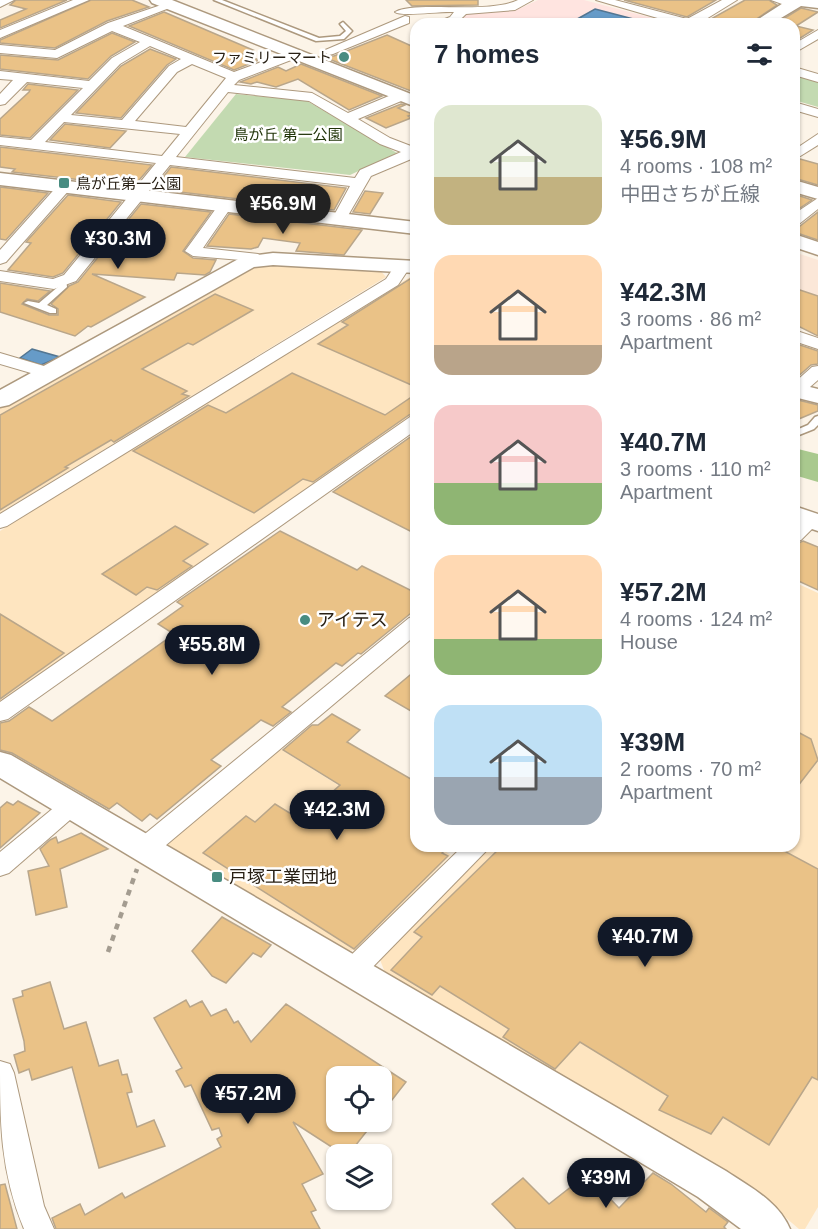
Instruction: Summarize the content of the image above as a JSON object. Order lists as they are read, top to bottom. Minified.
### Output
{"parks":["鳥が丘 第一公園"],"places":{"other":["ファミリーマート","アイテス"],"transit":["鳥が丘第一公園","戸塚工業団地"]},"page":{"heading":"7 homes","list":[{"name":"¥56.9M","note":"4 rooms · 108 m² · 中田さちが丘線"},{"name":"¥42.3M","note":"3 rooms · 86 m² · Apartment"},{"name":"¥40.7M","note":"3 rooms · 110 m² · Apartment"},{"name":"¥57.2M","note":"4 rooms · 124 m² · House"},{"name":"¥39M","note":"2 rooms · 70 m² · Apartment"}],"price":["¥56.9M","¥30.3M","¥55.8M","¥42.3M","¥40.7M","¥57.2M","¥39M"]}}
